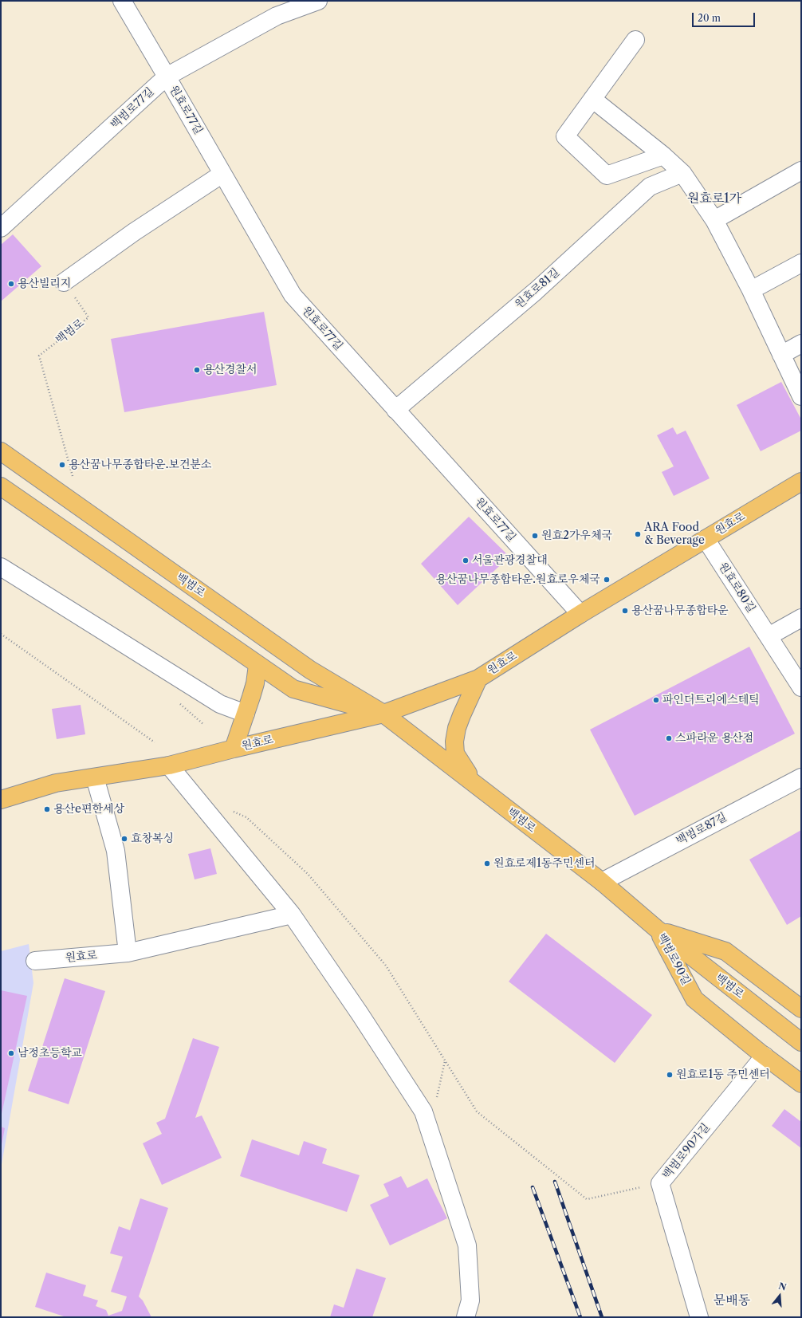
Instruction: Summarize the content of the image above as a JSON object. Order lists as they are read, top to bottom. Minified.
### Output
{"streets":{"main road":["백범로","원효로","백범로90길"],"street":["백범로77길","원효로77길","원효로81길","원효로80길","백범로87길","백범로90가길"]},"crossings":[["백범로77길","원효로77길"],["원효로77길","원효로81길"],["원효로77길","원효로"],["백범로","원효로"],["백범로","백범로87길"],["백범로","백범로90길"],["원효로","원효로80길"],["백범로90길","백범로90가길"]],"districts":["원효로1가","문배동"],"places":["용산빌리지","용산경찰서","용산꿈나무종합타운.보건분소","ARA Food & Beverage","원효2가우체국","서울관광경찰대","용산꿈나무종합타운.원효로우체국","용산꿈나무종합타운","파인더트리에스테틱","스파라운 용산점","용산e편한세상","효창복싱","원효로제1동주민센터","남정초등학교","원효로1동 주민센터"],"scale_bar":"20 m","north":"top"}
